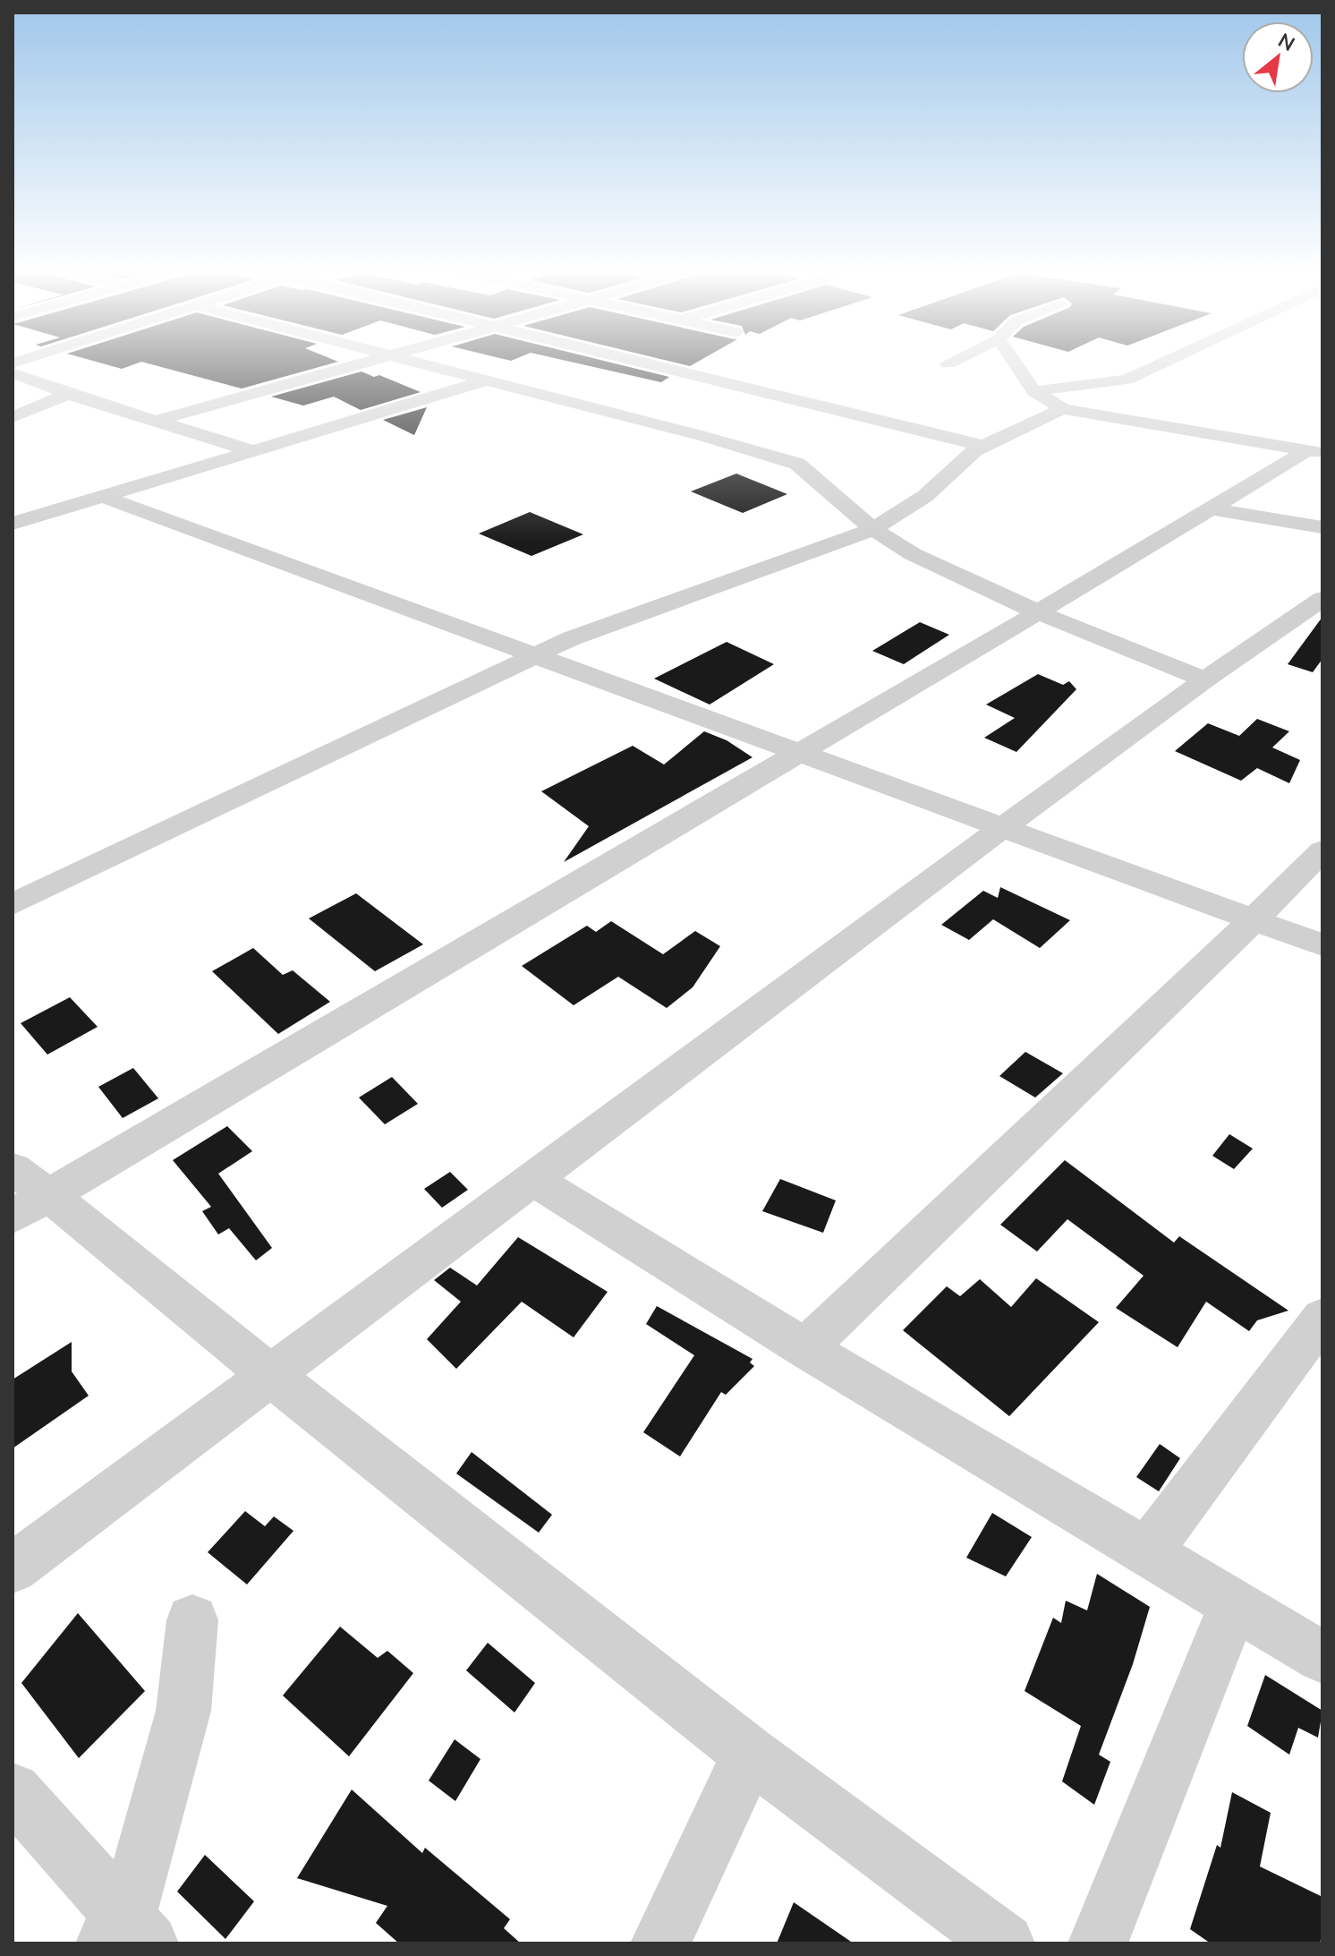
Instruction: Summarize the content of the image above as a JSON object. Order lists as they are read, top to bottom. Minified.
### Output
{"north":"top right"}
